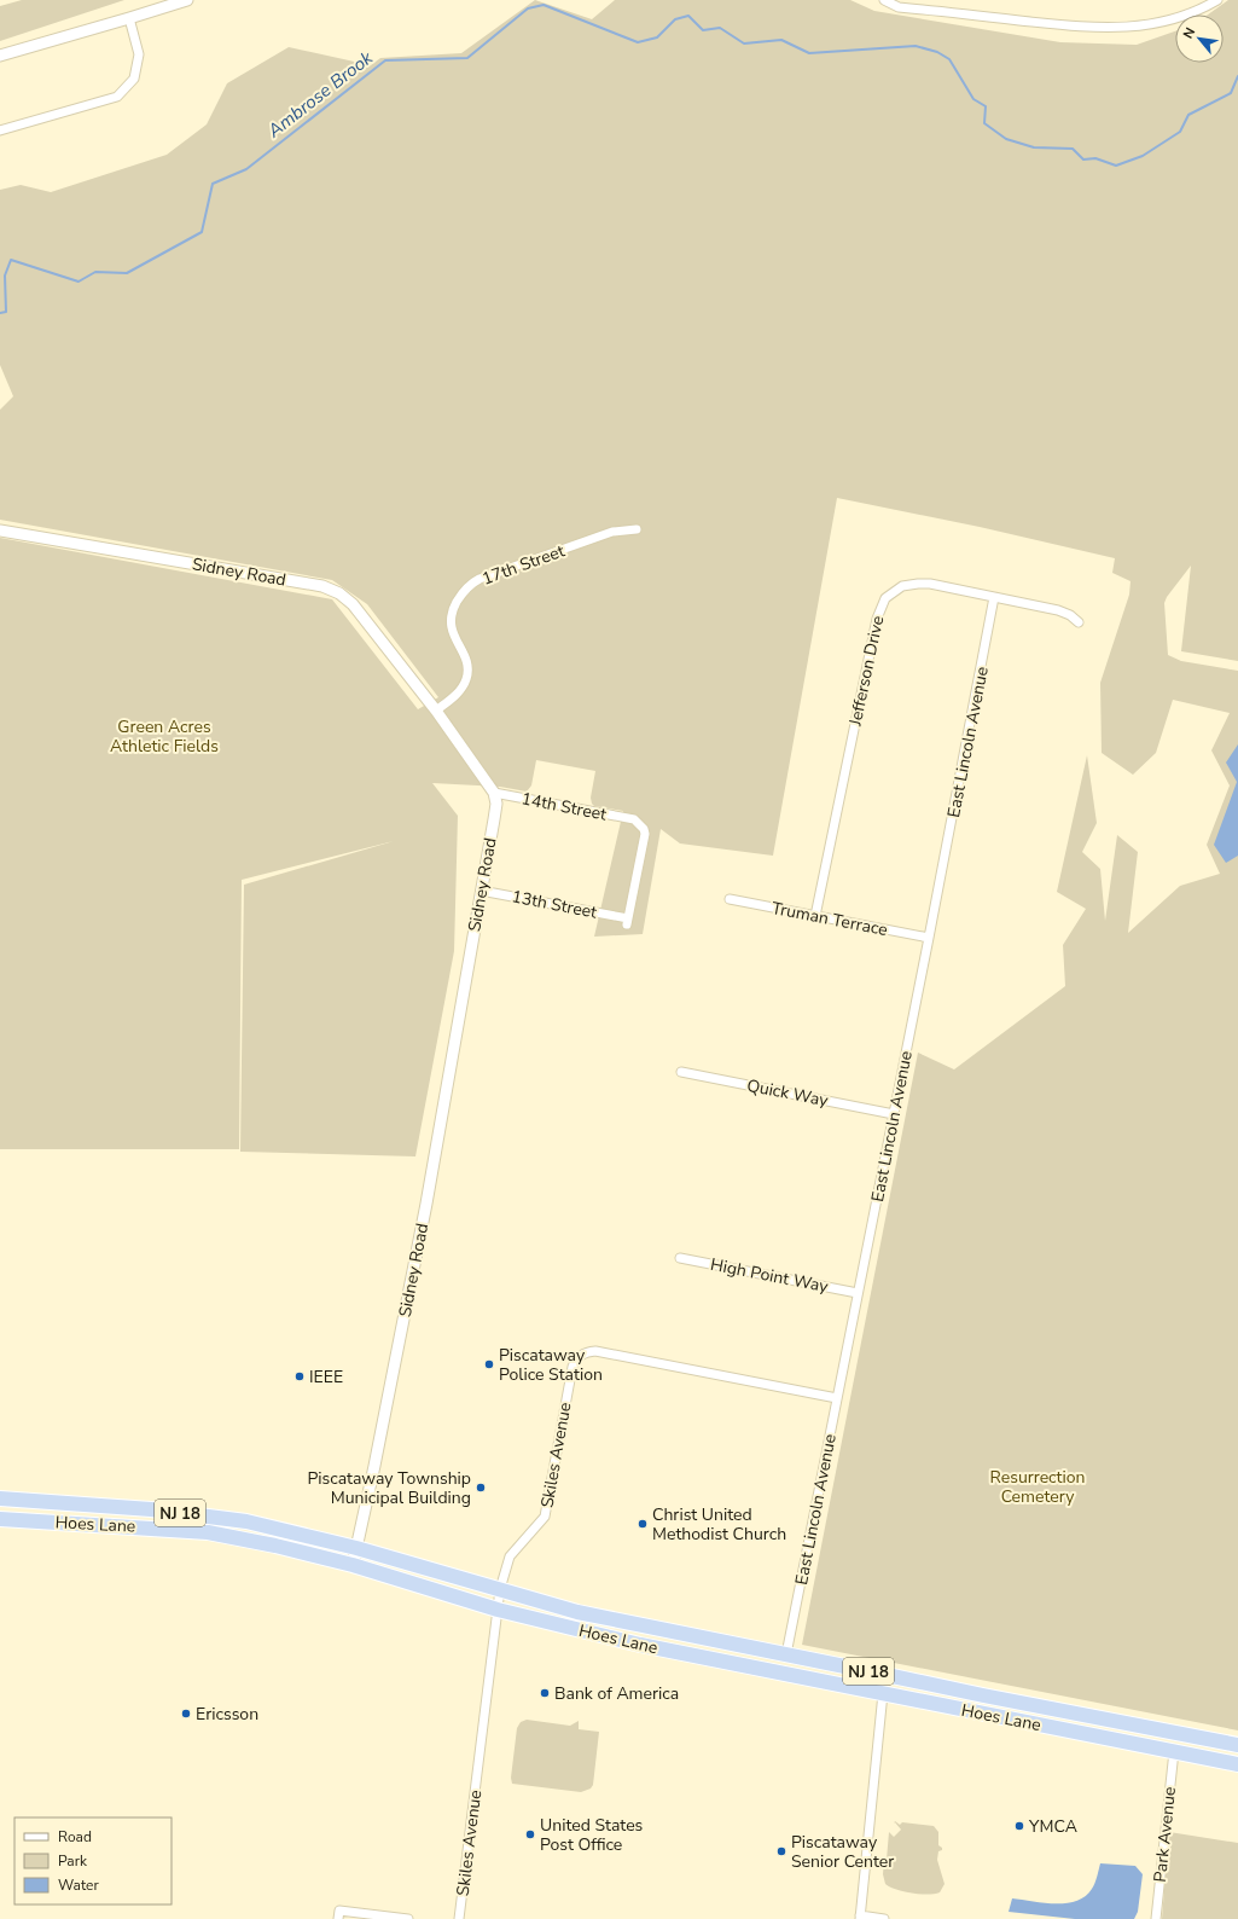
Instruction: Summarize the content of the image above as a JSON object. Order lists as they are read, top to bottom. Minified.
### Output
{"streets":{"highway":["NJ 18","Hoes Lane"],"street":["17th Street","Sidney Road","Jefferson Drive","East Lincoln Avenue","14th Street","13th Street","Truman Terrace","Quick Way","High Point Way","Skiles Avenue","Park Avenue"]},"crossings":[["17th Street","Sidney Road"],["Sidney Road","14th Street"],["Sidney Road","13th Street"],["Sidney Road","Hoes Lane"],["Jefferson Drive","East Lincoln Avenue"],["Jefferson Drive","Truman Terrace"],["East Lincoln Avenue","Truman Terrace"],["East Lincoln Avenue","Quick Way"],["East Lincoln Avenue","High Point Way"],["East Lincoln Avenue","Skiles Avenue"],["East Lincoln Avenue","Hoes Lane"],["14th Street","13th Street"],["Skiles Avenue","Hoes Lane"],["Hoes Lane","Park Avenue"]],"water":["Ambrose Brook"],"parks":["Green Acres Athletic Fields","Resurrection Cemetery"],"places":["Piscataway Police Station","IEEE","Piscataway Township Municipal Building","Christ United Methodist Church","Bank of America","Ericsson","YMCA","United States Post Office","Piscataway Senior Center"],"legend":["Road","Park","Water"],"north":"top left"}
